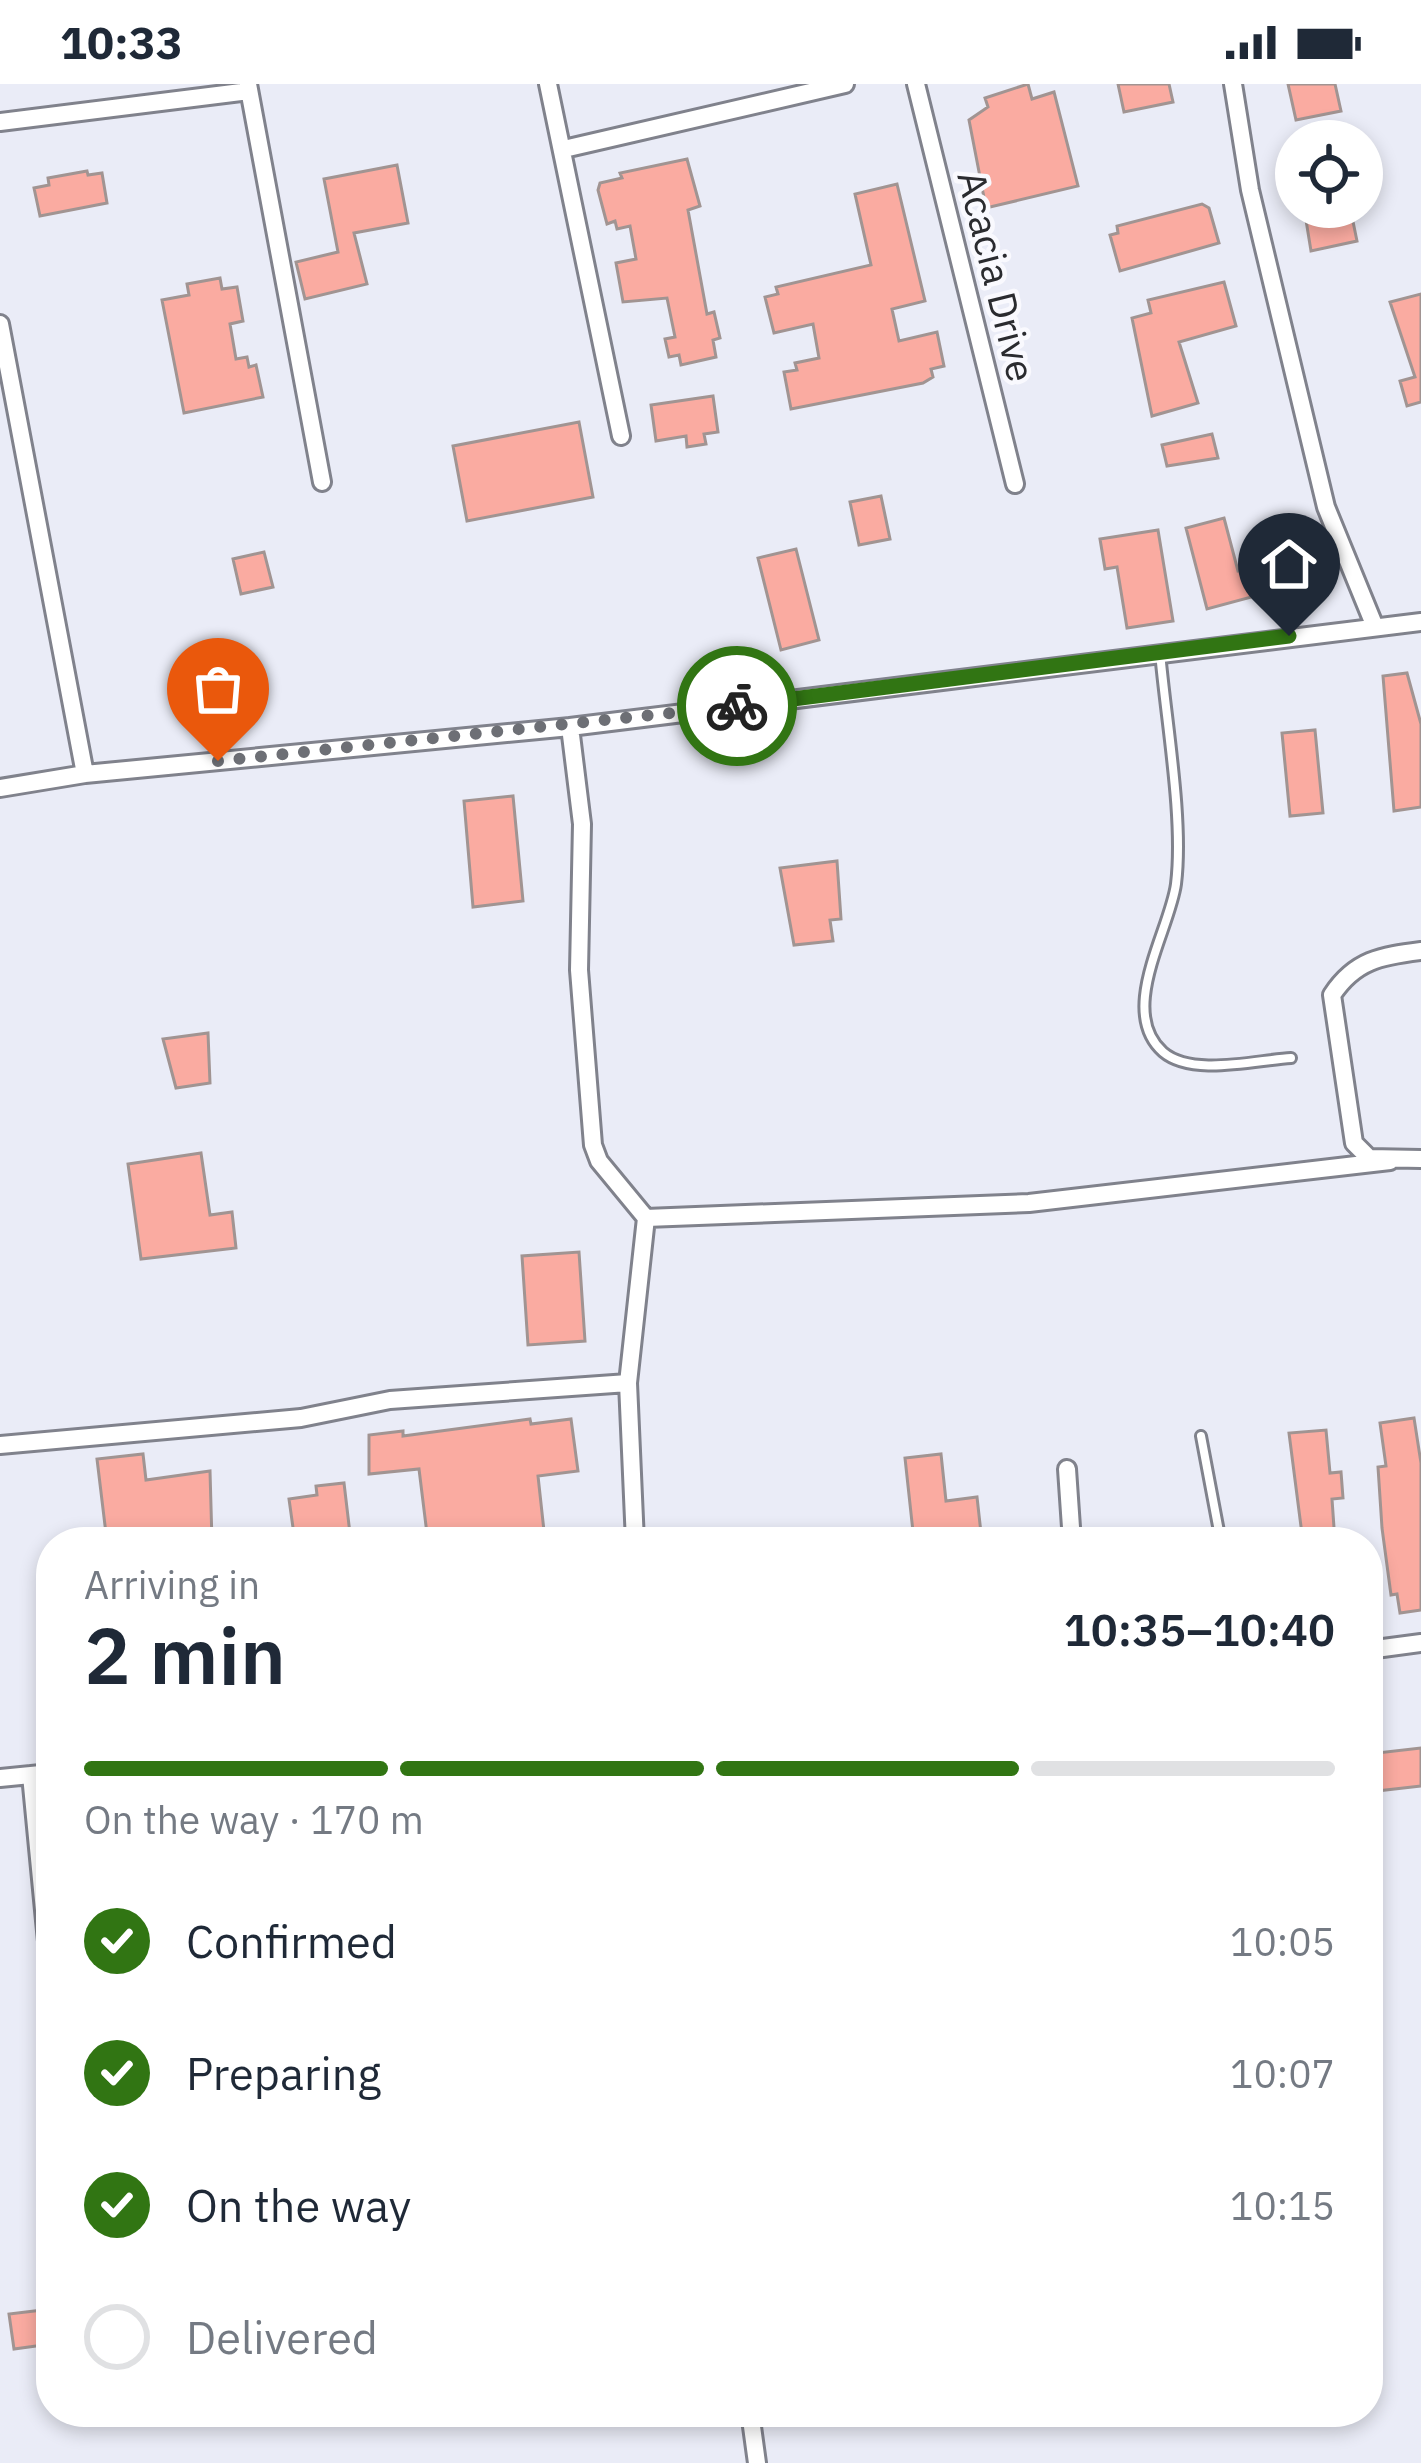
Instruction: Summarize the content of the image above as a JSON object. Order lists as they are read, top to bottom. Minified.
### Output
{"streets":{"street":["Acacia Drive"]},"page":{"status":"10:33","heading":["2 min","Arriving in","10:35–10:40"],"bar":"On the way · 170 m","list":[["Confirmed","10:05"],["Preparing","10:07"],["On the way","10:15"],"Delivered"]}}
